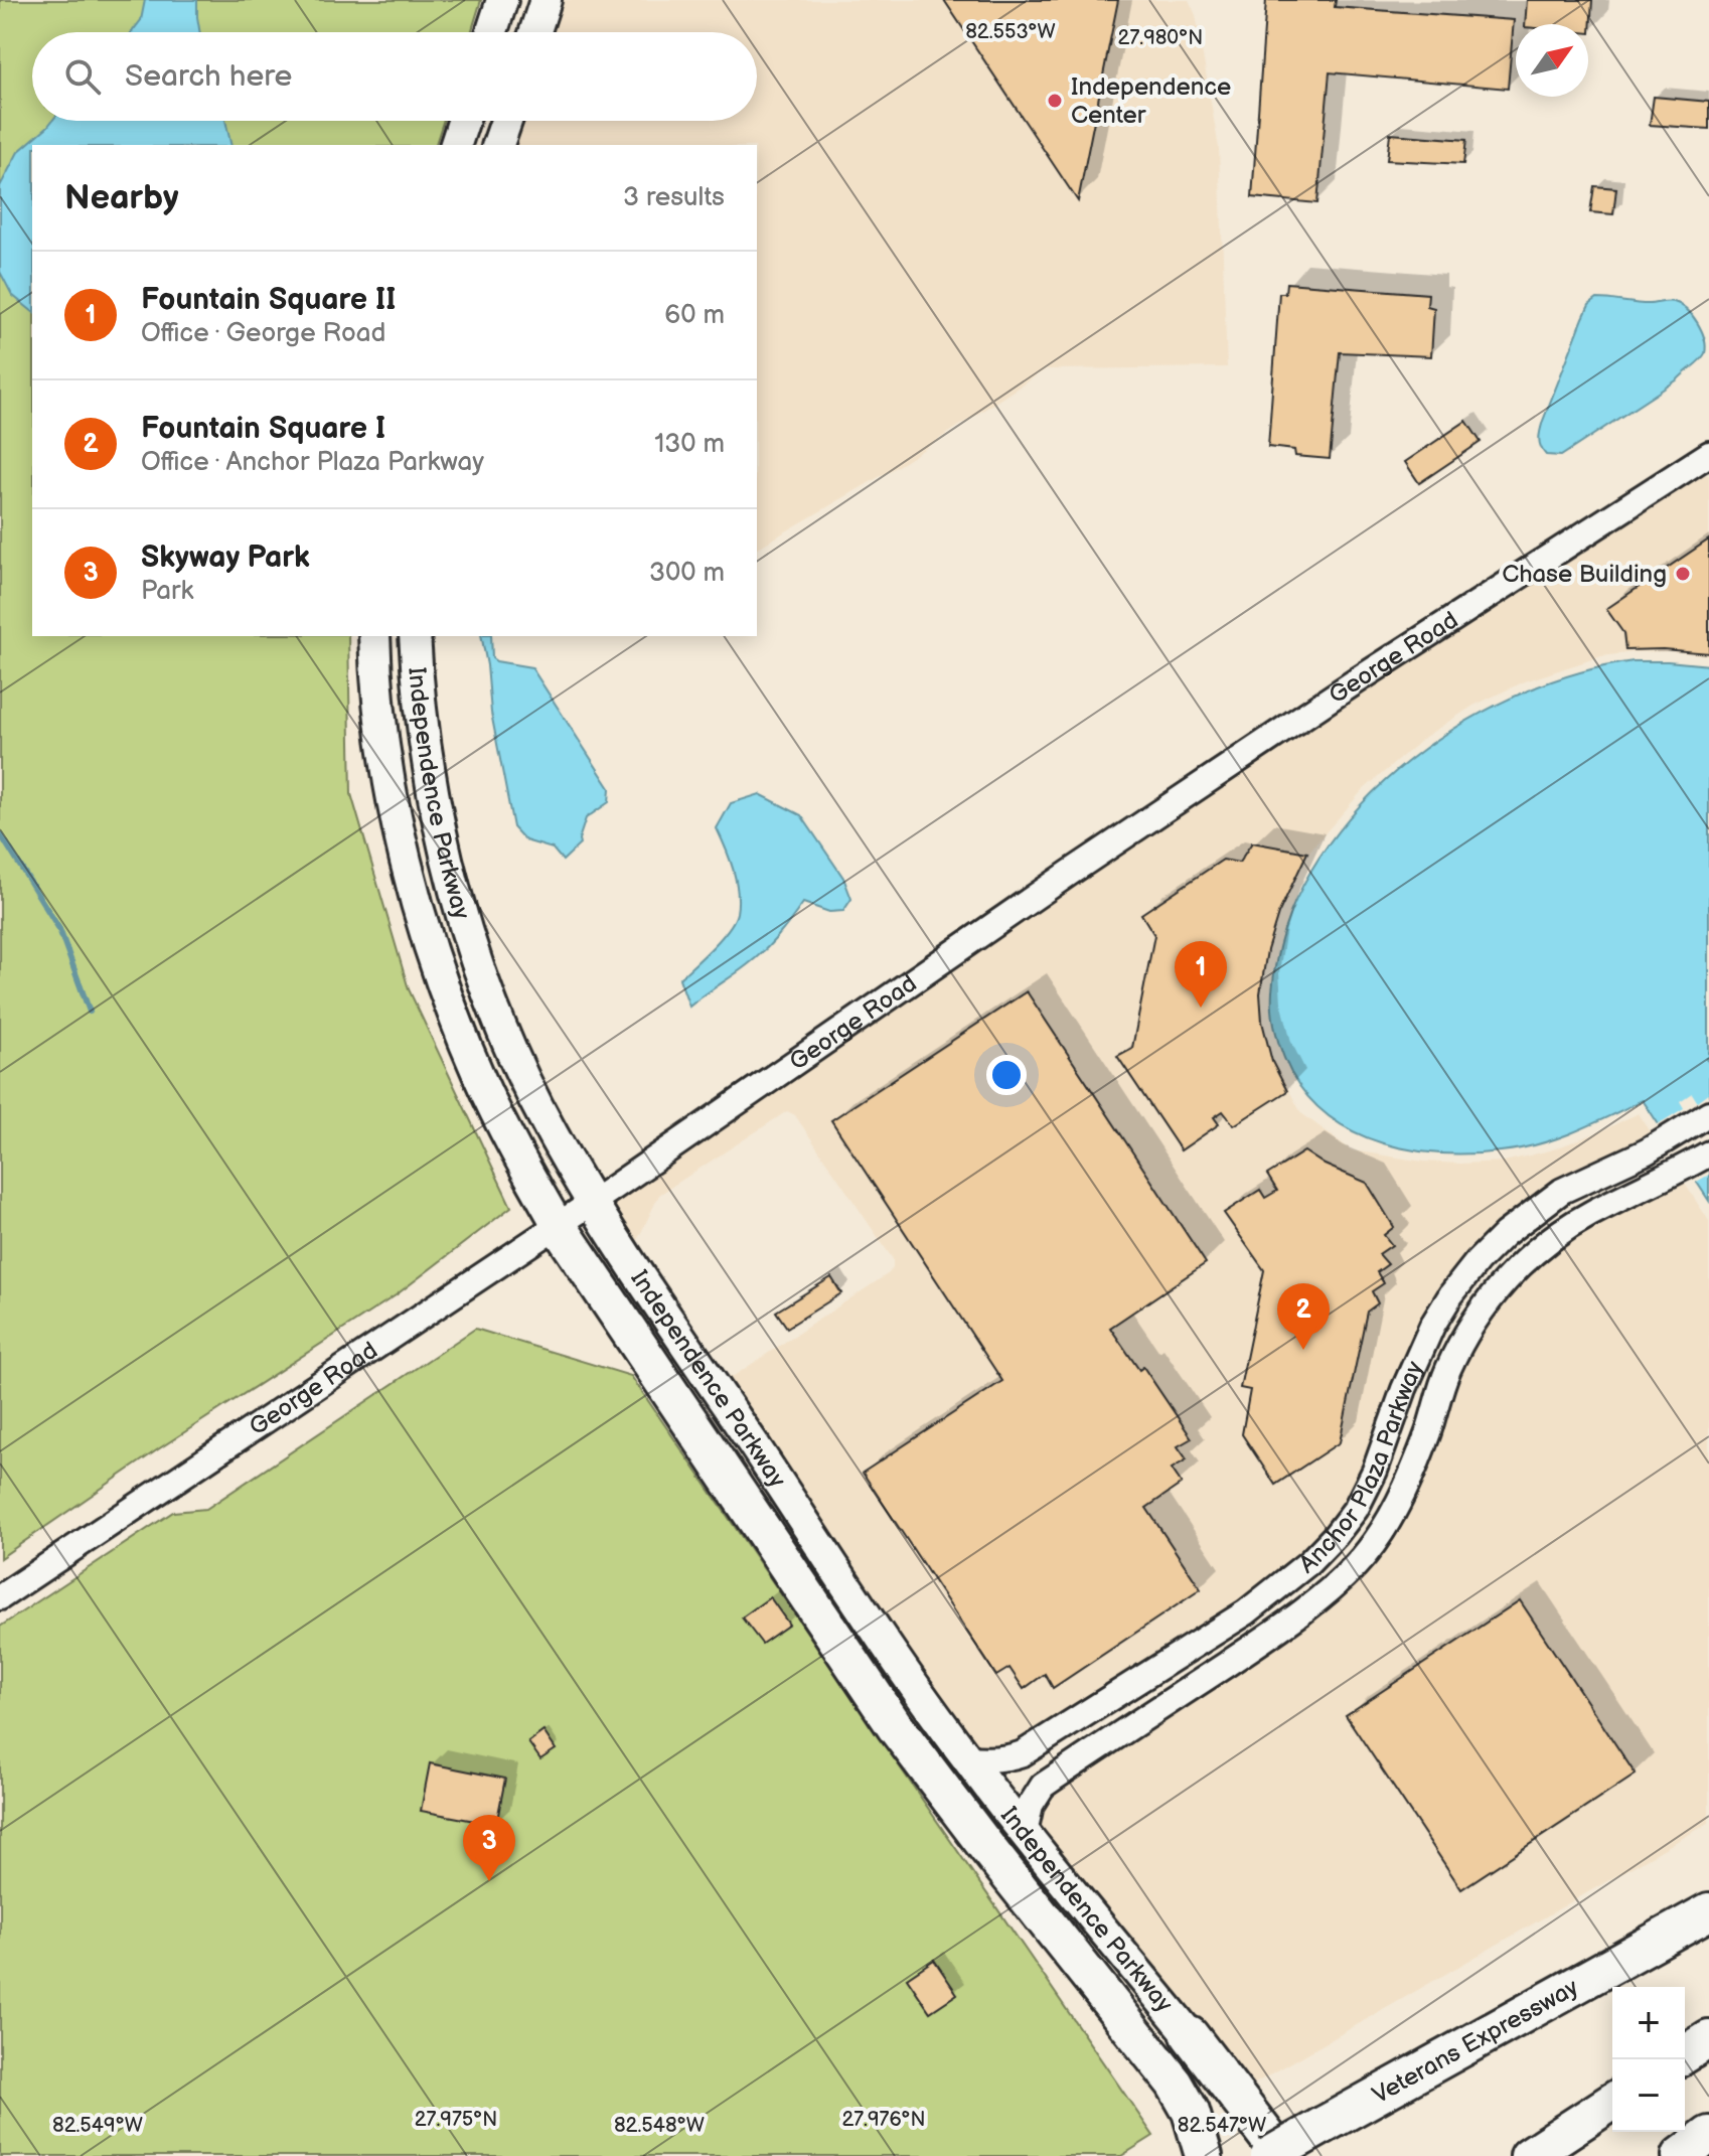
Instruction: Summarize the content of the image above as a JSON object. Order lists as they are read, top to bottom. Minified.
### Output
{"streets":{"highway":["Veterans Expressway"],"main road":["Independence Parkway"],"street":["George Road","Anchor Plaza Parkway"]},"crossings":[["George Road","Independence Parkway"],["Independence Parkway","Anchor Plaza Parkway"]],"places":["Independence Center","Chase Building"],"north":"top right","page":{"search":"Search here","heading":["Nearby","3 results"],"list":[{"mark":"1","name":"Fountain Square II","note":"Office · George Road","value":"60 m"},{"mark":"2","name":"Fountain Square I","note":"Office · Anchor Plaza Parkway","value":"130 m"},{"mark":"3","name":"Skyway Park","note":"Park","value":"300 m"}],"pins":["1","2","3"],"map_buttons":["+","−"]},"coordinates":["82.553°W","27.980°N","27.975°N","27.976°N","82.549°W","82.548°W","82.547°W"]}
